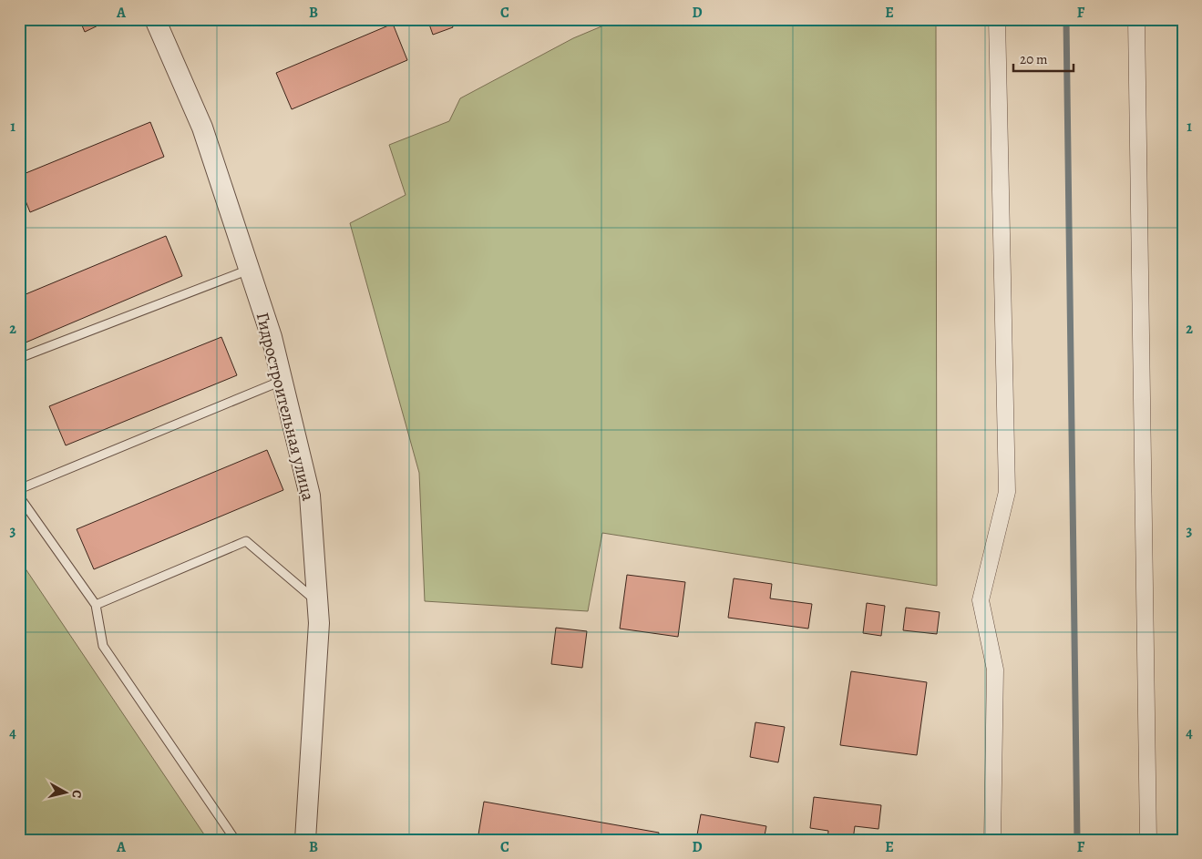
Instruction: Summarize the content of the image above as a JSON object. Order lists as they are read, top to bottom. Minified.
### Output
{"streets":{"street":["Гидростроительная улица"]},"scale_bar":"20 m","north":"right","grid":{"columns":["A","B","C","D","E","F"],"rows":["1","2","3","4"]}}
